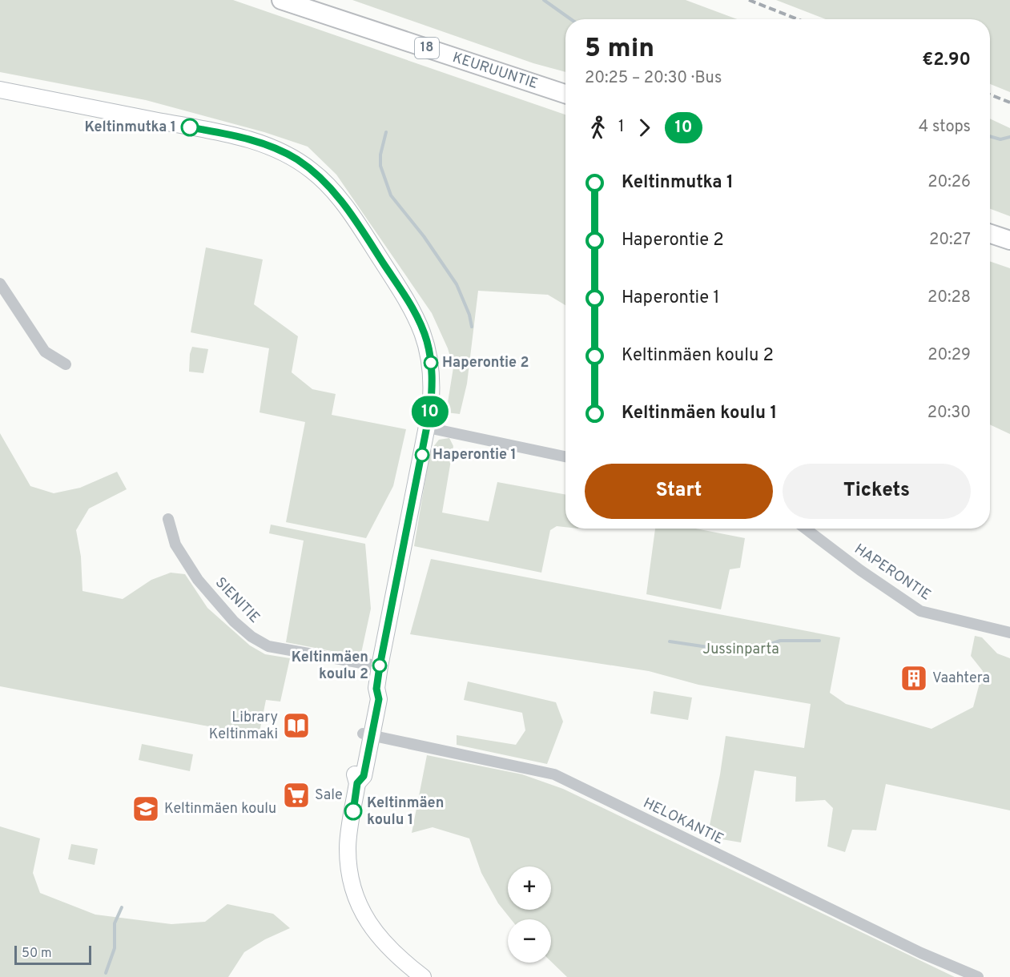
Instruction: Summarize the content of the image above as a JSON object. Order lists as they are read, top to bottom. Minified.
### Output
{"streets":{"highway":["18","KEURUUNTIE"],"street":["HAPERONTIE","SIENITIE","HELOKANTIE"]},"parks":["Jussinparta"],"places":{"other":["Keltinmutka 1","Haperontie 2","Haperontie 1","Keltinmäen koulu 2","Keltinmäen koulu 1"],"building":["Vaahtera"],"library":["Library Keltinmaki"],"supermarket":["Sale"],"school or university":["Keltinmäen koulu"]},"lines":["bus line 10"],"scale_bar":"50 m","page":{"on_map":"10","heading":["5 min","20:25 – 20:30 · Bus","€2.90"],"legs":["1","10","4 stops"],"list":[{"name":"Keltinmutka 1","value":"20:26"},{"name":"Haperontie 2","value":"20:27"},{"name":"Haperontie 1","value":"20:28"},{"name":"Keltinmäen koulu 2","value":"20:29"},{"name":"Keltinmäen koulu 1","value":"20:30"}],"buttons":["Start","Tickets"],"map_buttons":["+","−"],"scale":"50 m"}}
